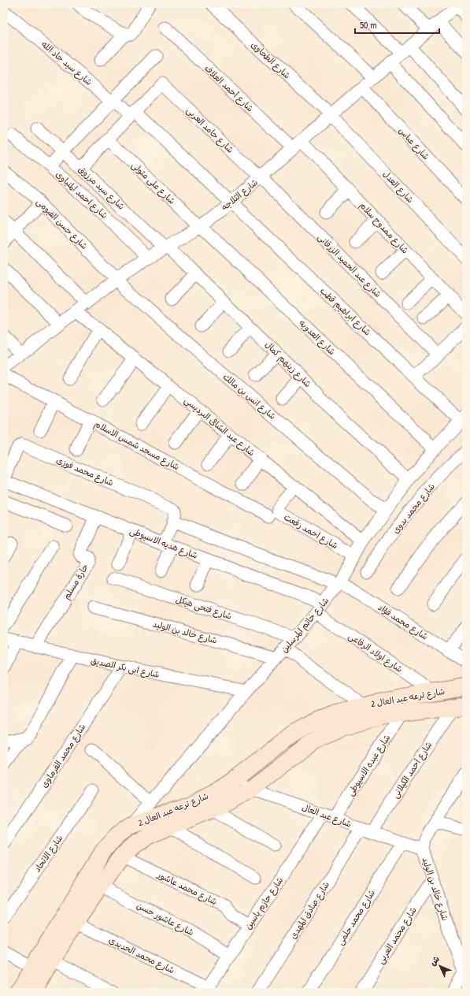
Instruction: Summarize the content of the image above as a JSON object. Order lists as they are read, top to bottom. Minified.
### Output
{"streets":{"street":["شارع الطحاوى","شارع سيد جاد الله","شارع أحمد العلاف","شارع حامد العربى","شارع عباس","شارع على متولى","شارع العدل","شارع سيد مرزوق","شارع احمد المنياوى","شارع الثلاجه","شارع حسن الفيومى","شارع ممدوح سلام","شارع عبد الحميد الزرقانى","شارع ابراهيم قطب","شارع العدويه","شارع زينهم كمال","شارع انس بن مالك","شارع عبد الشافى البرديسى","شارع مسجد شمس الاسلام","شارع محمد فوزى","شارع محمد بدوى","شارع احمد رفعت","شارع هديه الاسيوطى","حارة مسلم","شارع فتحى هيكل","شارع محمد فؤاد","شارع خاتم المرسلين","شارع خالد بن الوليد","شارع اولاد الرفاعى","شارع ابى بكر الصديق","شارع ترعه عبد العال 2","شارع محمد الفرماوى","شارع عبده الاسيوطى","شارع أحمد الكيلانى","شارع عبد العال","شارع الاتحاد","شارع محمد عاشور","شارع حازم ياسين","شارع صادق المهدى","شارع محمد حلمى","شارع عاشور حسن","شارع محمد العربى","شارع محمد الحديدى"]},"crossings":[["شارع الطحاوى","شارع العدل"],["شارع الطحاوى","شارع الثلاجه"],["شارع سيد جاد الله","شارع حامد العربى"],["شارع سيد جاد الله","شارع الثلاجه"],["شارع سيد جاد الله","شارع ابراهيم قطب"],["شارع أحمد العلاف","شارع الثلاجه"],["شارع حامد العربى","شارع الثلاجه"],["شارع حامد العربى","شارع عبد الحميد الزرقانى"],["شارع عباس","شارع الثلاجه"],["شارع على متولى","شارع الثلاجه"],["شارع على متولى","شارع العدويه"],["شارع العدل","شارع الثلاجه"],["شارع سيد مرزوق","شارع الثلاجه"],["شارع سيد مرزوق","شارع زينهم كمال"],["شارع احمد المنياوى","شارع الثلاجه"],["شارع الثلاجه","شارع حسن الفيومى"],["شارع الثلاجه","شارع ممدوح سلام"],["شارع الثلاجه","شارع عبد الحميد الزرقانى"],["شارع الثلاجه","شارع ابراهيم قطب"],["شارع الثلاجه","شارع العدويه"],["شارع الثلاجه","شارع زينهم كمال"],["شارع الثلاجه","شارع انس بن مالك"],["شارع الثلاجه","شارع عبد الشافى البرديسى"],["شارع حسن الفيومى","شارع انس بن مالك"],["شارع ابراهيم قطب","شارع خاتم المرسلين"],["شارع العدويه","شارع خاتم المرسلين"],["شارع زينهم كمال","شارع خاتم المرسلين"],["شارع انس بن مالك","شارع خاتم المرسلين"],["شارع عبد الشافى البرديسى","شارع احمد رفعت"],["شارع عبد الشافى البرديسى","شارع خاتم المرسلين"],["شارع محمد فوزى","شارع هديه الاسيوطى"],["شارع احمد رفعت","شارع خاتم المرسلين"],["شارع هديه الاسيوطى","حارة مسلم"],["شارع هديه الاسيوطى","شارع خاتم المرسلين"],["حارة مسلم","شارع ابى بكر الصديق"],["شارع فتحى هيكل","شارع خاتم المرسلين"],["شارع محمد فؤاد","شارع خاتم المرسلين"],["شارع خاتم المرسلين","شارع خالد بن الوليد"],["شارع خاتم المرسلين","شارع اولاد الرفاعى"],["شارع خاتم المرسلين","شارع ابى بكر الصديق"],["شارع خاتم المرسلين","شارع ترعه عبد العال 2"],["شارع خالد بن الوليد","شارع عبد العال"],["شارع خالد بن الوليد","شارع محمد العربى"],["شارع اولاد الرفاعى","شارع ترعه عبد العال 2"],["شارع ابى بكر الصديق","شارع محمد الفرماوى"],["شارع ترعه عبد العال 2","شارع عبده الاسيوطى"],["شارع ترعه عبد العال 2","شارع أحمد الكيلانى"],["شارع ترعه عبد العال 2","شارع عبد العال"],["شارع ترعه عبد العال 2","شارع محمد عاشور"],["شارع ترعه عبد العال 2","شارع عاشور حسن"],["شارع ترعه عبد العال 2","شارع محمد الحديدى"],["شارع عبده الاسيوطى","شارع عبد العال"],["شارع عبده الاسيوطى","شارع حازم ياسين"],["شارع أحمد الكيلانى","شارع عبد العال"],["شارع أحمد الكيلانى","شارع صادق المهدى"],["شارع عبد العال","شارع حازم ياسين"],["شارع عبد العال","شارع صادق المهدى"],["شارع عبد العال","شارع محمد حلمى"],["شارع محمد عاشور","شارع حازم ياسين"],["شارع حازم ياسين","شارع عاشور حسن"],["شارع حازم ياسين","شارع محمد الحديدى"]],"scale_bar":"50 m","north":"top left"}
